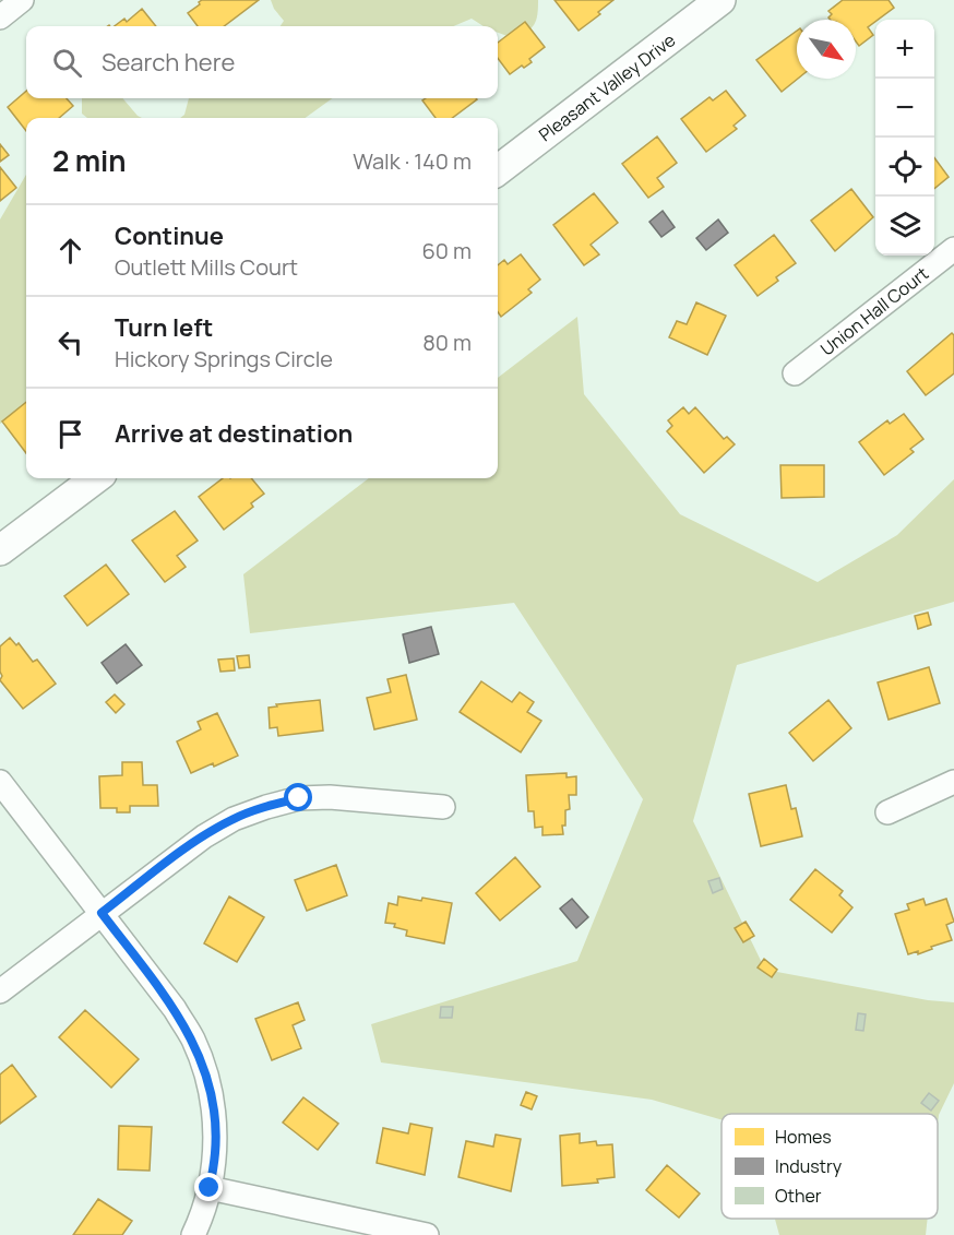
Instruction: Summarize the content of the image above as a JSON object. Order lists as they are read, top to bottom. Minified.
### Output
{"streets":{"street":["Pleasant Valley Drive","Union Hall Court"]},"legend":["Homes","Industry","Other"],"north":"bottom right","page":{"map_buttons":["+","−"],"search":"Search here","heading":["2 min","Walk · 140 m"],"list":[["Continue","Outlett Mills Court","60 m"],["Turn left","Hickory Springs Circle","80 m"],"Arrive at destination"]}}
